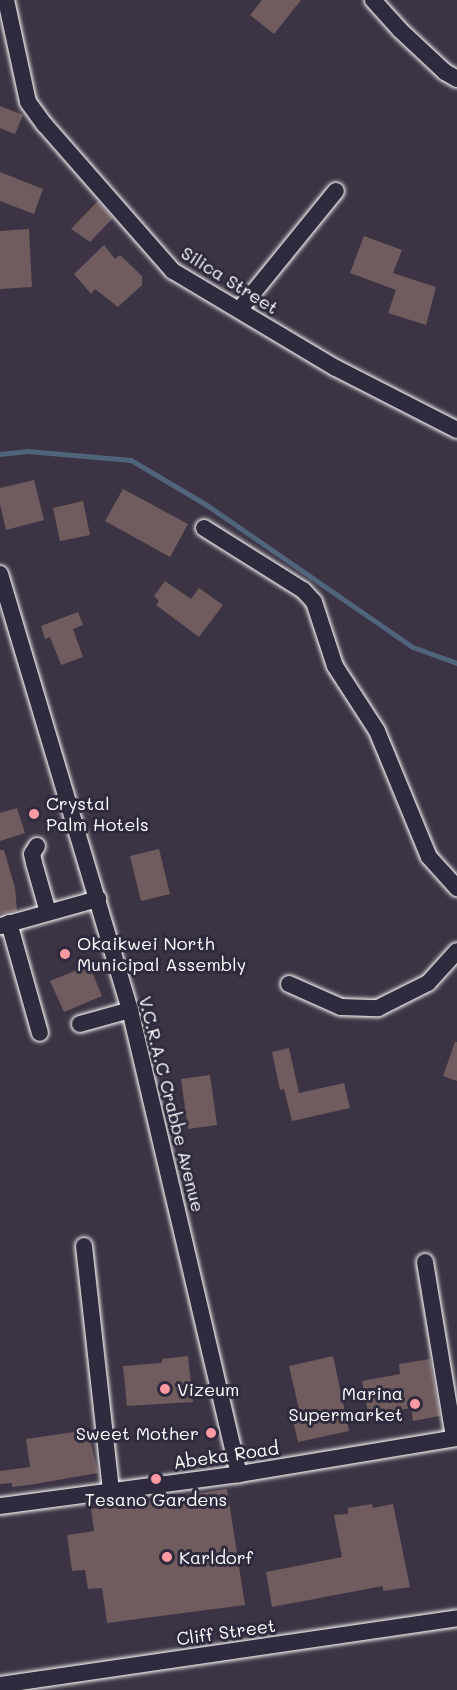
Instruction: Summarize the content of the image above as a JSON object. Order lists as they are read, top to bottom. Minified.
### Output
{"streets":{"street":["Silica Street","V.C.R.A.C Crabbe Avenue","Abeka Road","Cliff Street"]},"crossings":[["V.C.R.A.C Crabbe Avenue","Abeka Road"]],"places":["Crystal Palm Hotels","Okaikwei North Municipal Assembly","Vizeum","Marina Supermarket","Sweet Mother","Tesano Gardens","Karldorf"]}
